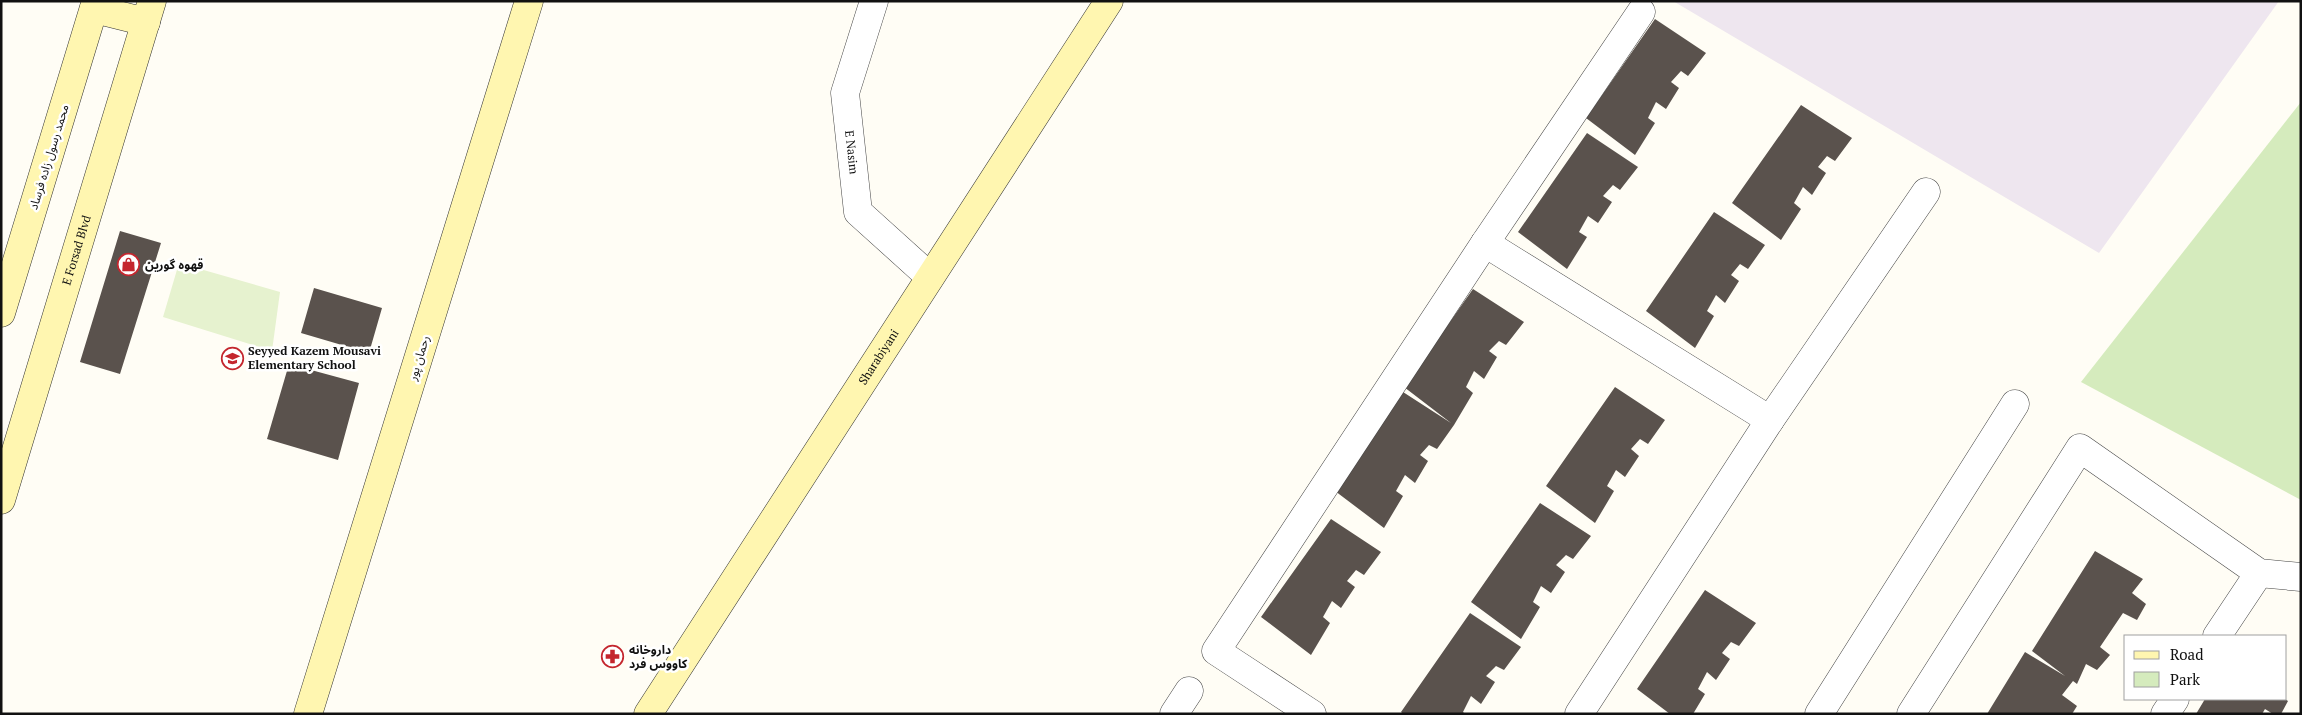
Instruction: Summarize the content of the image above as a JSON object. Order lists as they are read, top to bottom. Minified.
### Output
{"streets":{"street":["E Nasim","محمد رسول زاده فرساد","E Forsad Blvd","Sharabiyani","رحمان پور"]},"crossings":[["E Nasim","Sharabiyani"]],"places":{"shop":["قهوه گورین"],"school or university":["Seyyed Kazem Mousavi Elementary School"],"pharmacy":["داروخانه کاووس فرد"]},"legend":["Road","Park"]}
